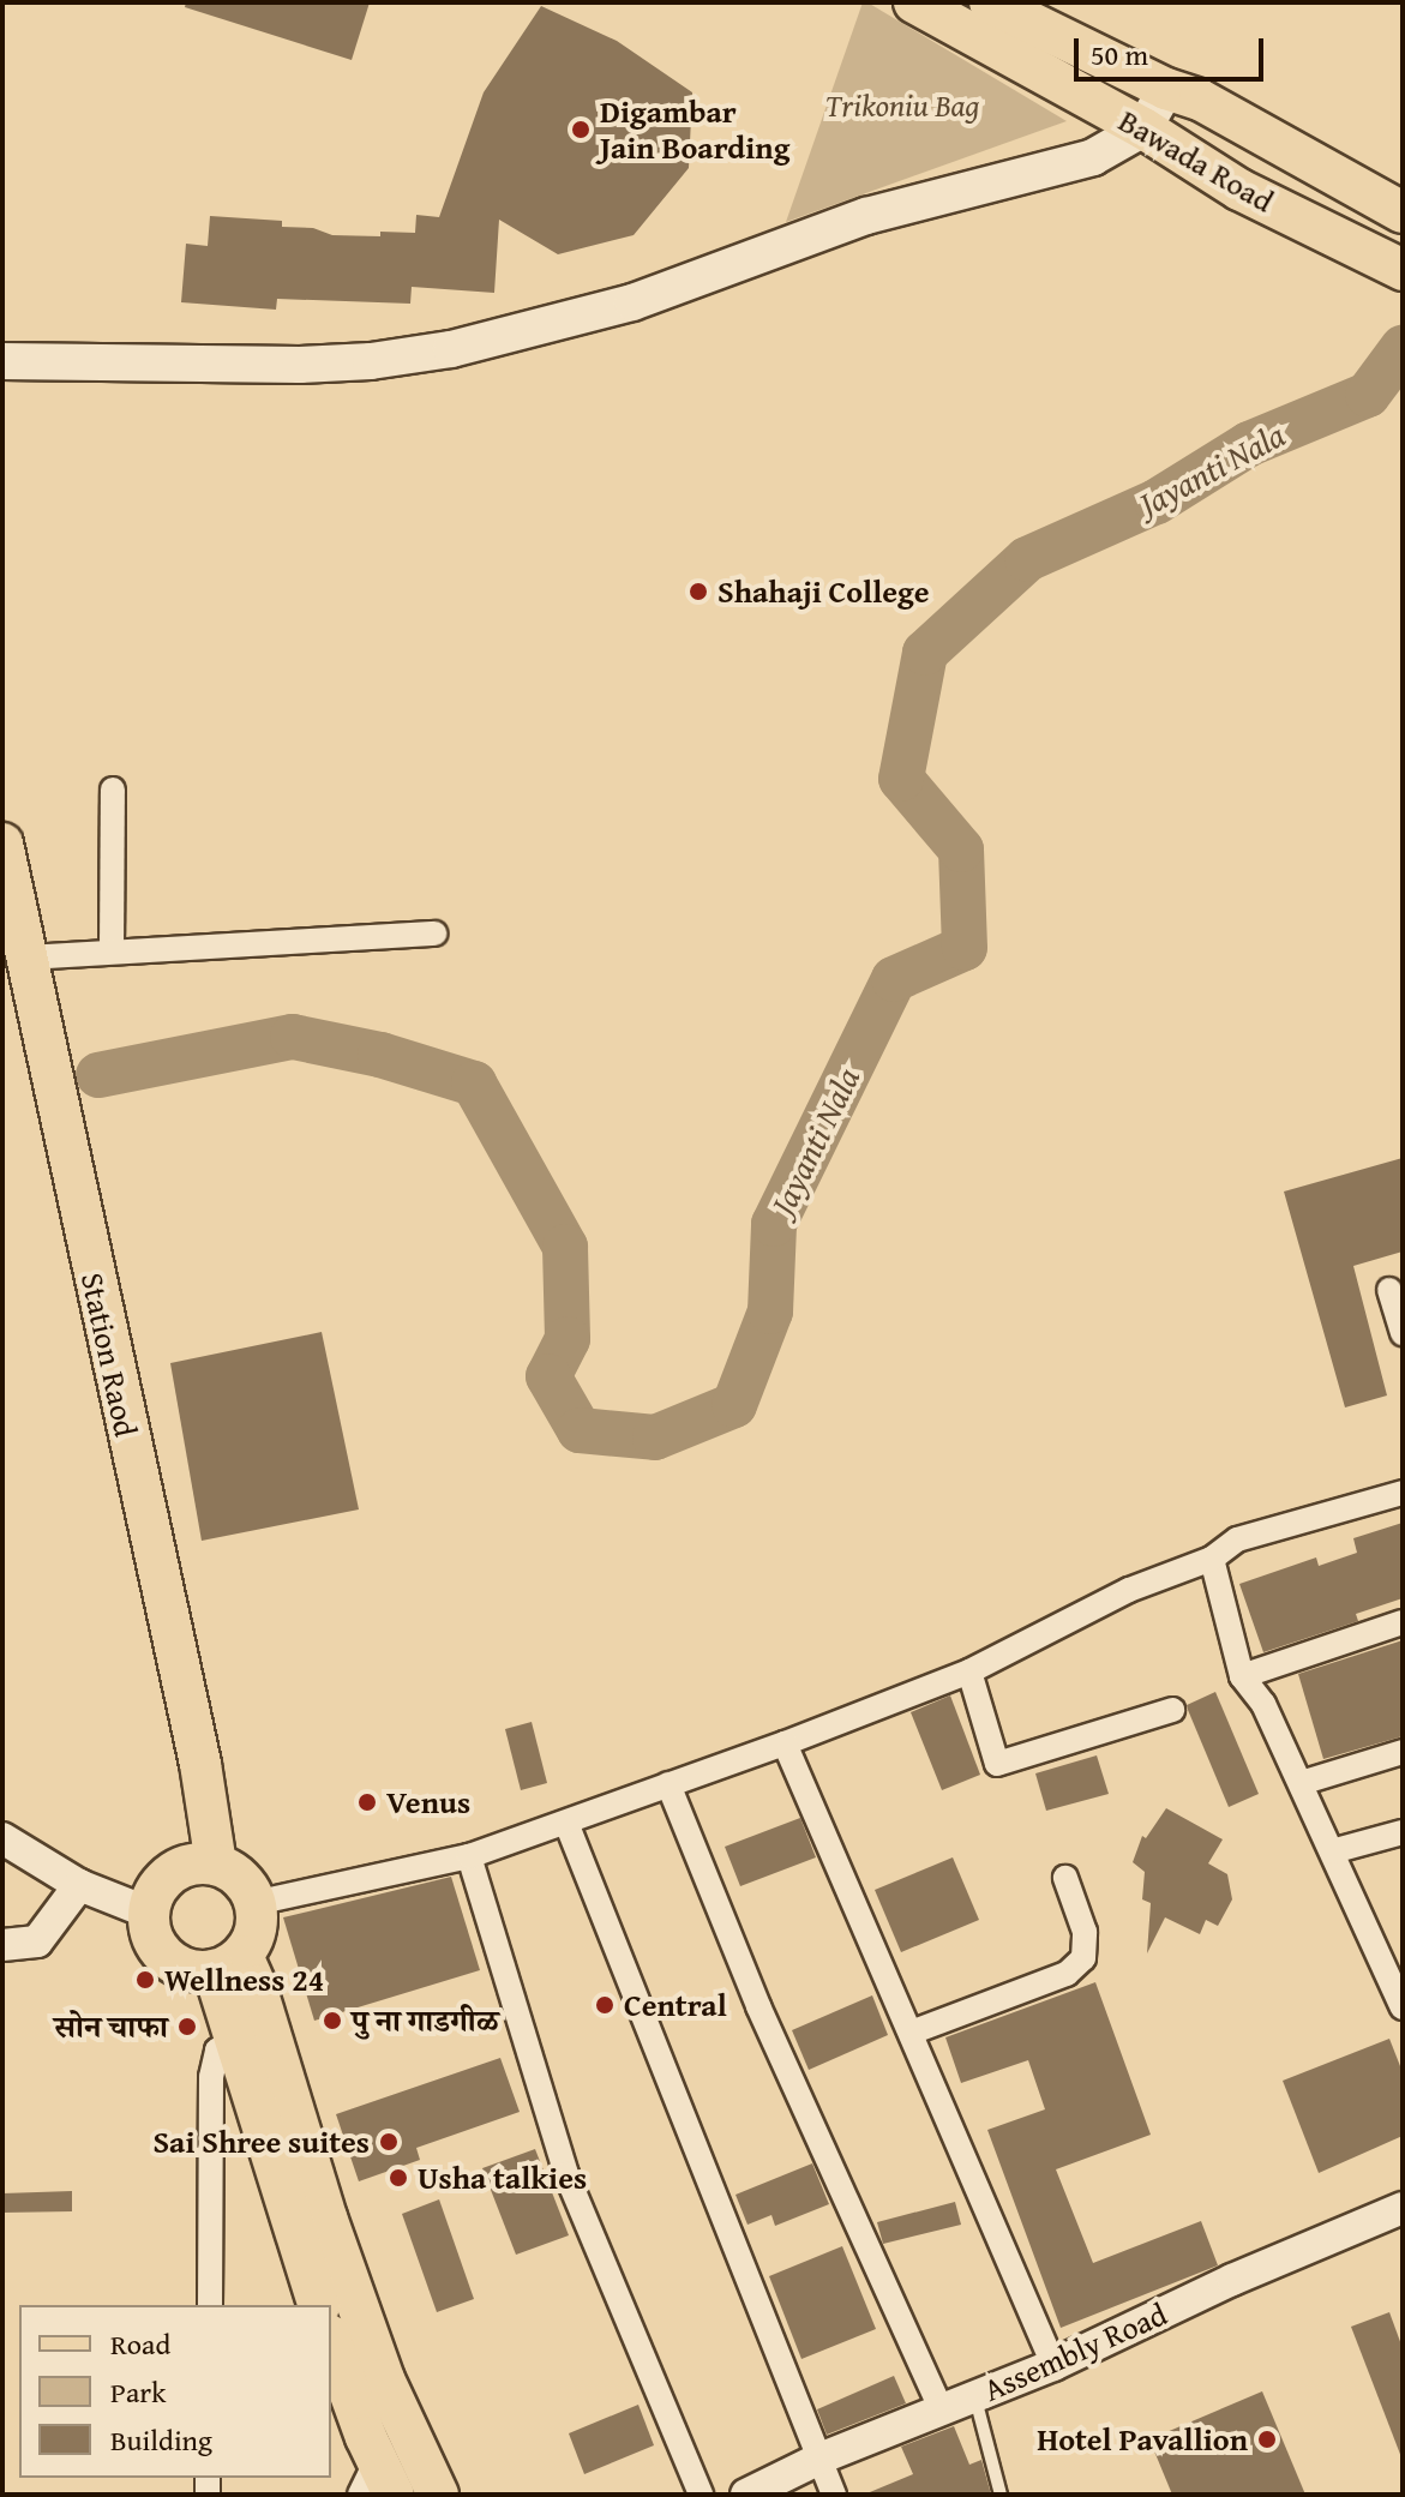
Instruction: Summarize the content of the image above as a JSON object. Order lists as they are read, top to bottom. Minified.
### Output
{"streets":{"main road":["Bawada Road"],"street":["Assembly Road"]},"water":["Jayanti Nala"],"parks":["Trikoniu Bag"],"places":["Digambar Jain Boarding","Shahaji College","Venus","Wellness 24","Central","पु ना गाडगीळ","सोन चाफा","Sai Shree suites","Usha talkies","Hotel Pavallion"],"legend":["Road","Park","Building"],"scale_bar":"50 m"}
